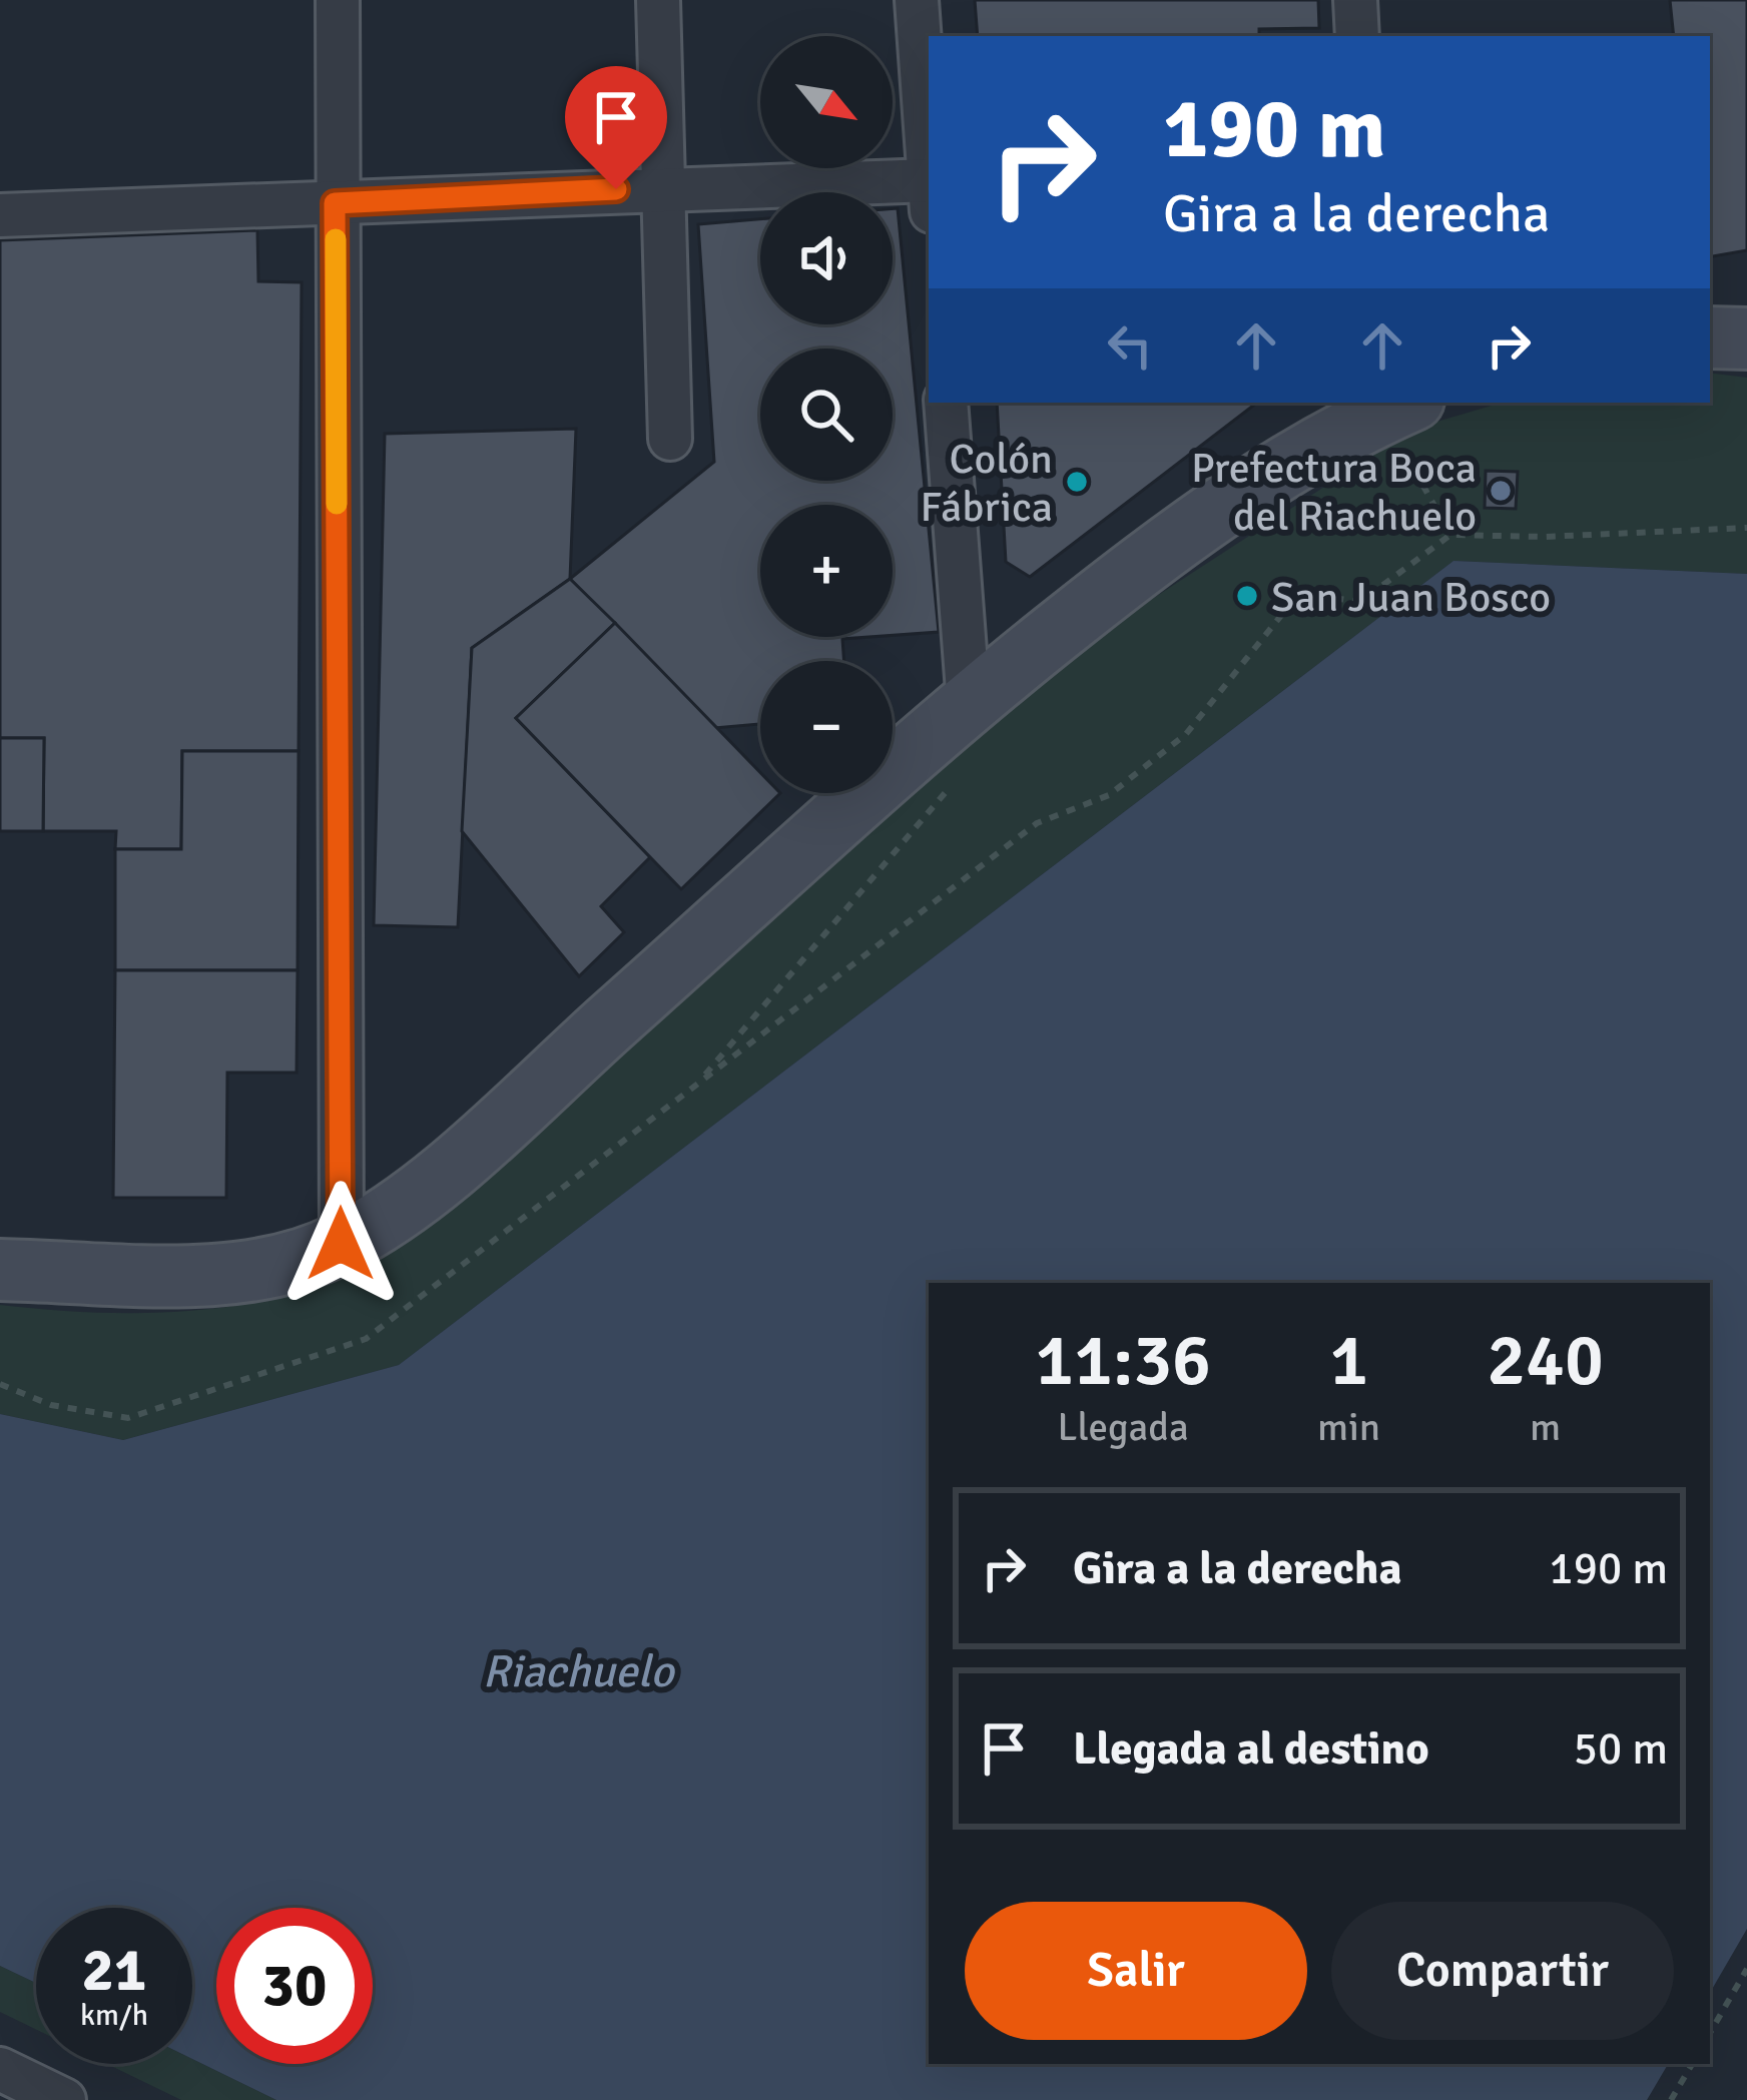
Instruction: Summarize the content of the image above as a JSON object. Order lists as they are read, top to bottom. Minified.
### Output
{"water":["Riachuelo"],"places":["Colón Fábrica","Prefectura Boca del Riachuelo","San Juan Bosco"],"north":"bottom right","page":{"map_buttons":["+","−"],"turn":["190 m","Gira a la derecha"],"eta":["11:36","Llegada","1","min","240","m"],"list":[{"name":"Gira a la derecha","value":"190 m"},{"name":"Llegada al destino","value":"50 m"}],"buttons":["Salir","Compartir"],"speed":"21 km/h","limit":"30"}}
